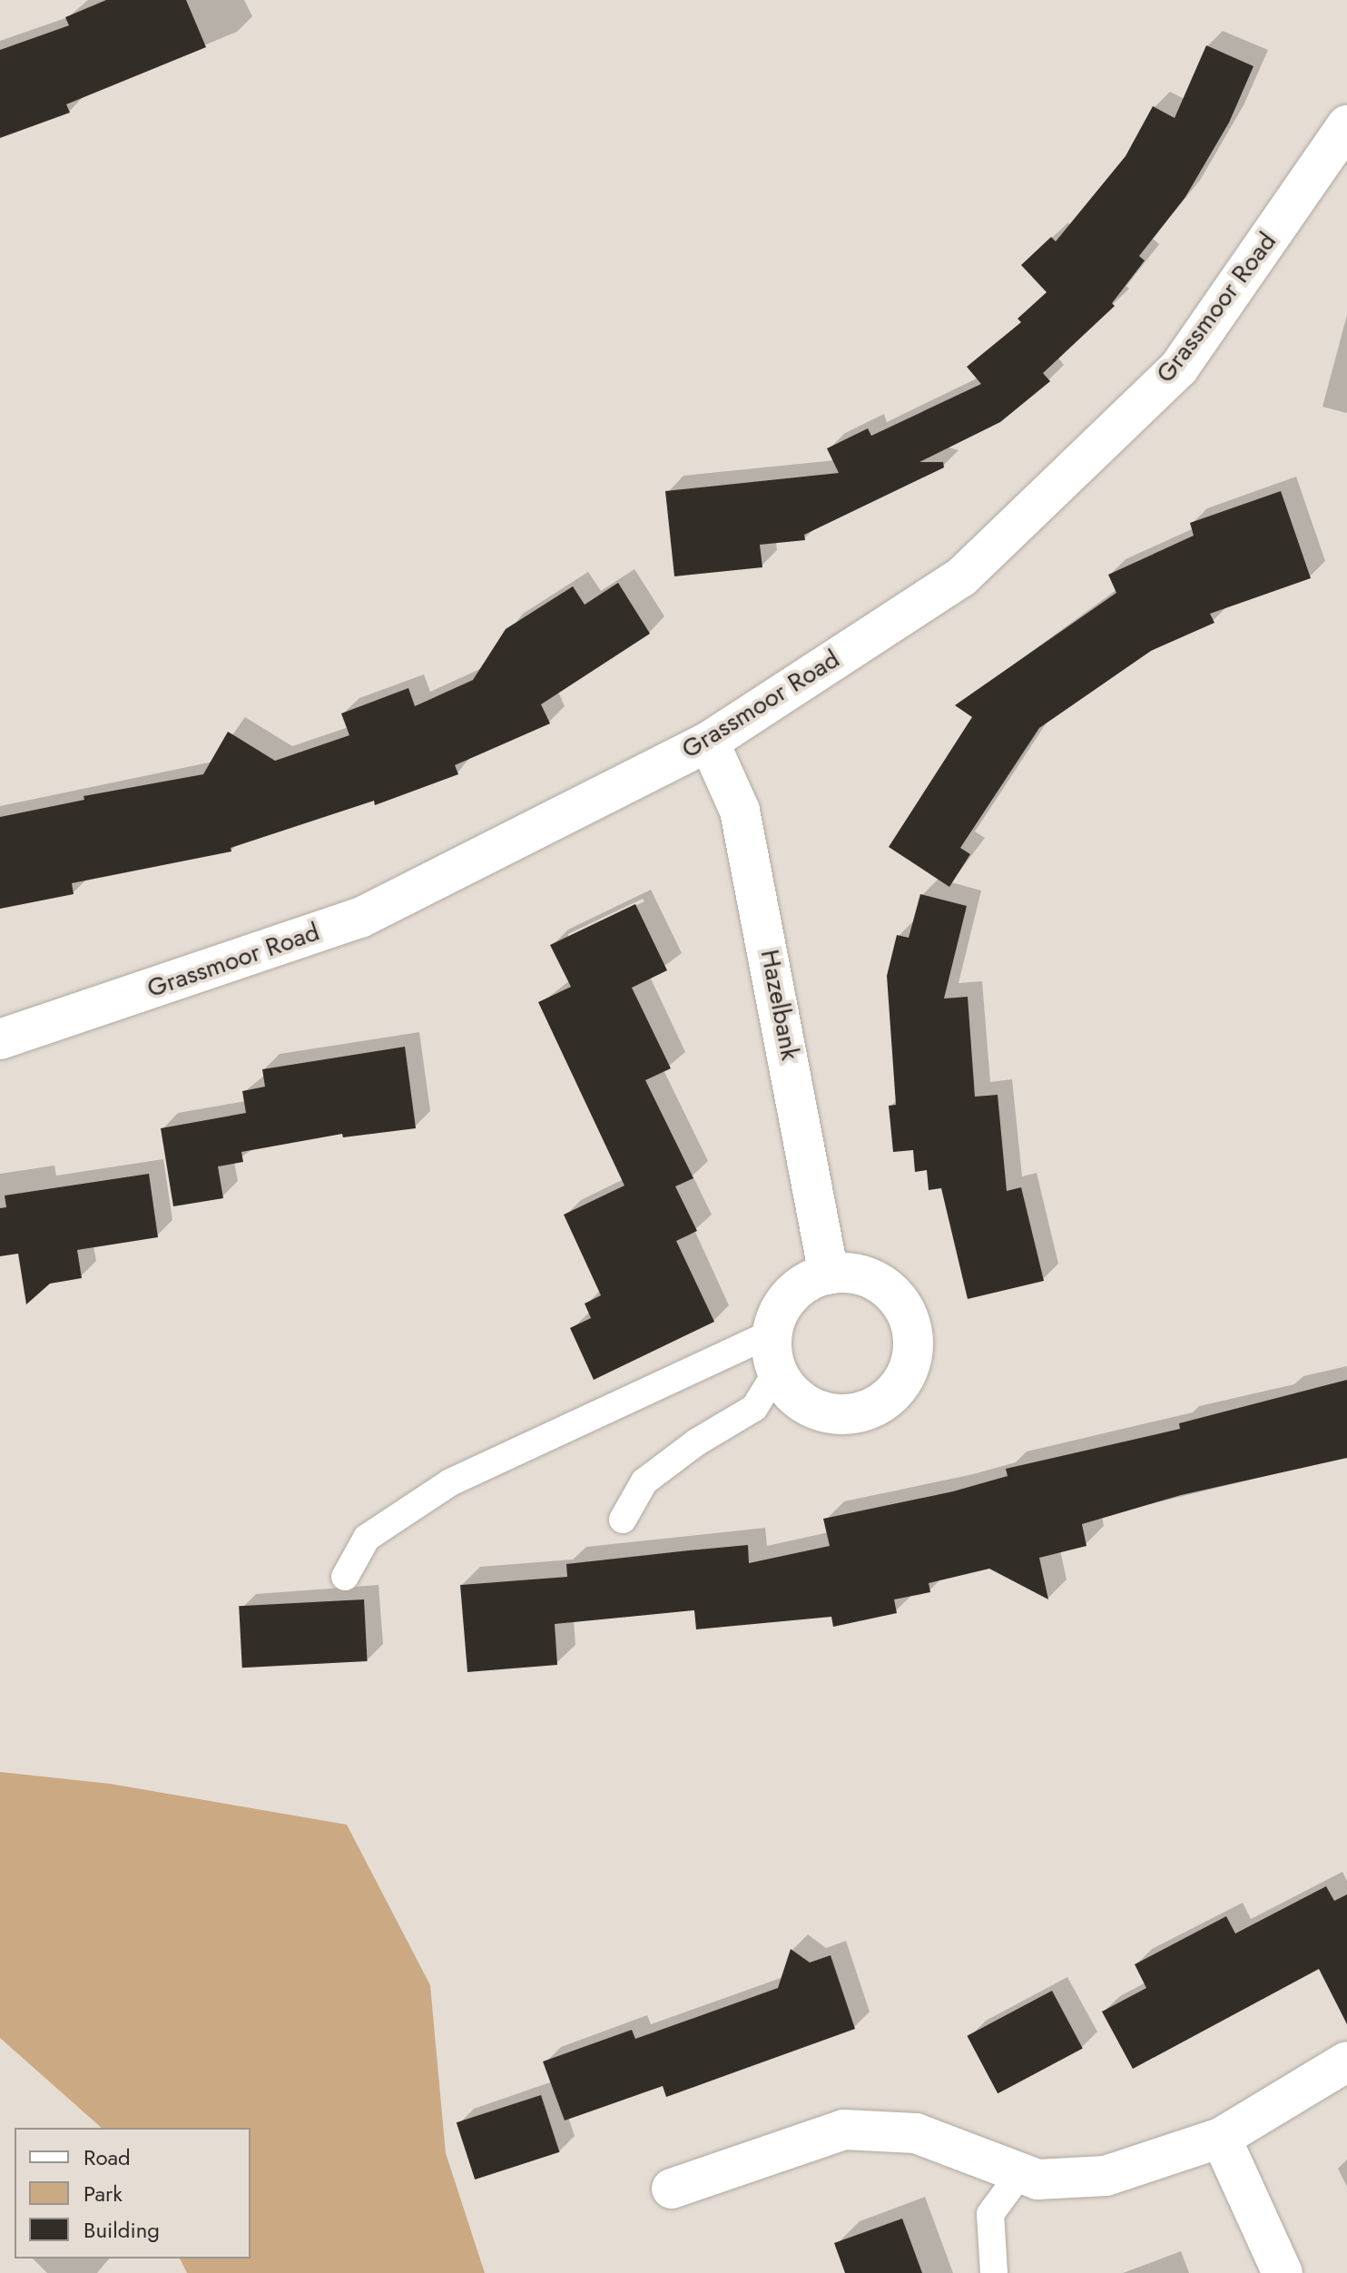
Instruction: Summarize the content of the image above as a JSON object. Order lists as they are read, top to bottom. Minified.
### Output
{"streets":{"street":["Grassmoor Road","Hazelbank"]},"crossings":[["Grassmoor Road","Hazelbank"]],"legend":["Road","Park","Building"]}
